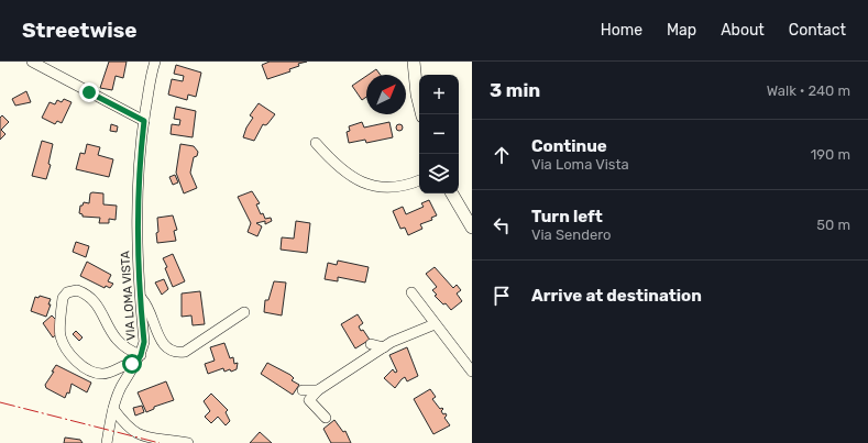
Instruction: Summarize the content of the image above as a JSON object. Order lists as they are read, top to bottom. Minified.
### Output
{"streets":{"street":["VIA LOMA VISTA"]},"north":"top right","page":{"header":"Streetwise","nav":["Home","Map","About","Contact"],"heading":["3 min","Walk · 240 m"],"map_buttons":["+","−"],"list":[["Continue","Via Loma Vista","190 m"],["Turn left","Via Sendero","50 m"],"Arrive at destination"]}}
